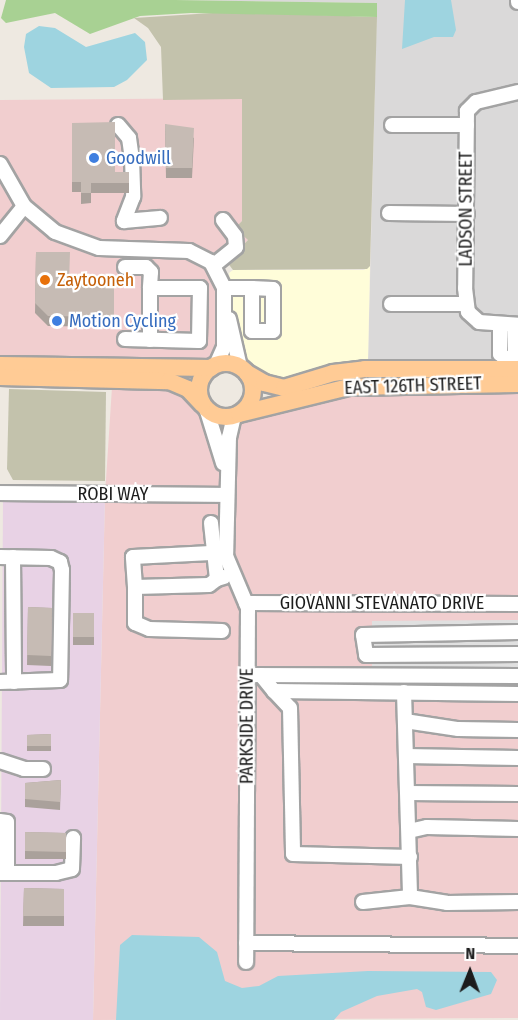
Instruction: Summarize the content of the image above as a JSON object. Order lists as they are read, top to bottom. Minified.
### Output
{"streets":{"main road":["EAST 126TH STREET"],"street":["LADSON STREET","ROBI WAY","GIOVANNI STEVANATO DRIVE","PARKSIDE DRIVE"]},"crossings":[["EAST 126TH STREET","PARKSIDE DRIVE"],["ROBI WAY","PARKSIDE DRIVE"],["GIOVANNI STEVANATO DRIVE","PARKSIDE DRIVE"]],"places":["Goodwill","Zaytooneh","Motion Cycling"],"north":"top"}
